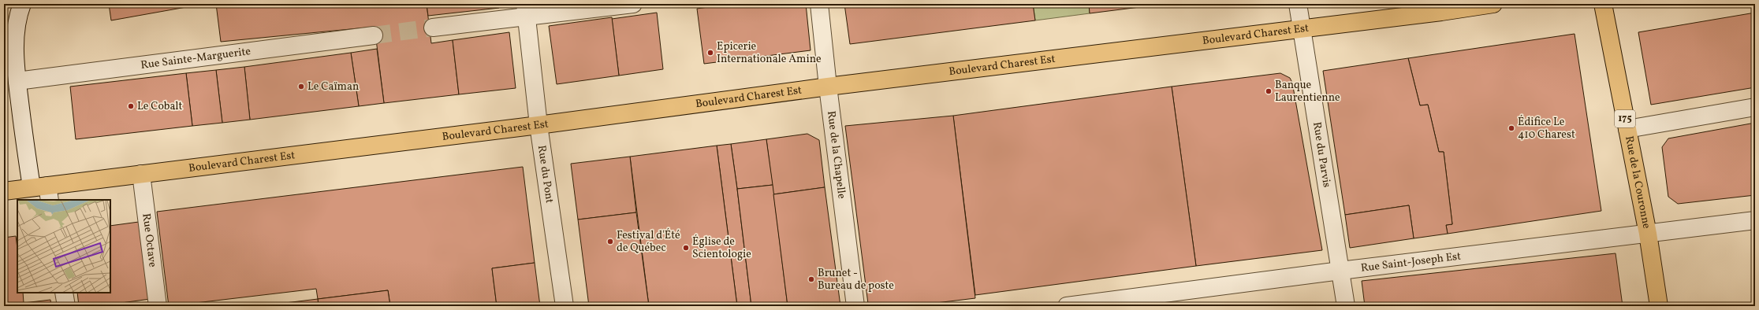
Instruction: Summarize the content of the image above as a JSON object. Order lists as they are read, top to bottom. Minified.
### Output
{"streets":{"main road":["Boulevard Charest Est","175","Rue de la Couronne"],"street":["Rue Sainte-Marguerite","Rue de la Chapelle","Rue du Parvis","Rue du Pont","Rue Octave","Rue Saint-Joseph Est"]},"crossings":[["Boulevard Charest Est","Rue de la Chapelle"],["Boulevard Charest Est","Rue du Parvis"],["Boulevard Charest Est","Rue du Pont"],["Boulevard Charest Est","Rue Octave"],["Rue du Parvis","Rue Saint-Joseph Est"],["Rue de la Couronne","Rue Saint-Joseph Est"]],"places":["Epicerie Internationale Amine","Le Caïman","Banque Laurentienne","Le Cobalt","Édifice Le 410 Charest","Festival d'Été de Québec","Église de Scientologie","Brunet - Bureau de poste"]}
